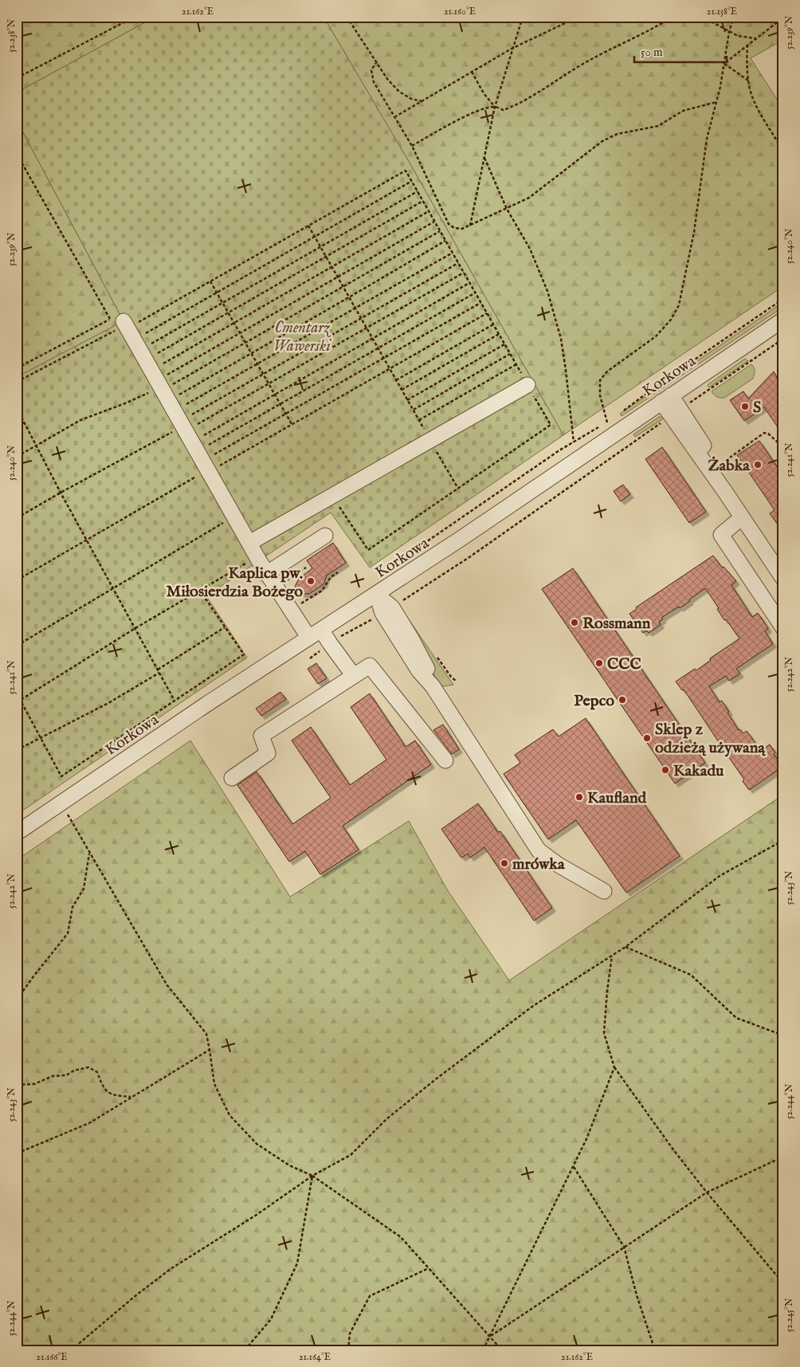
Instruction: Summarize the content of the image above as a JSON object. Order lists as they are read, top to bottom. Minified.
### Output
{"streets":{"street":["Korkowa"]},"parks":["Cmentarz Wawerski"],"places":["S","Żabka","Kaplica pw. Miłosierdzia Bożego","Rossmann","CCC","Pepco","Sklep z odzieżą używaną","Kakadu","Kaufland","mrówka"],"scale_bar":"50 m","coordinates":["21.162°E","21.160°E","21.158°E","52.239°N","52.238°N","52.240°N","52.241°N","52.242°N","52.243°N","52.244°N","52.245°N","21.166°E","21.164°E"]}
